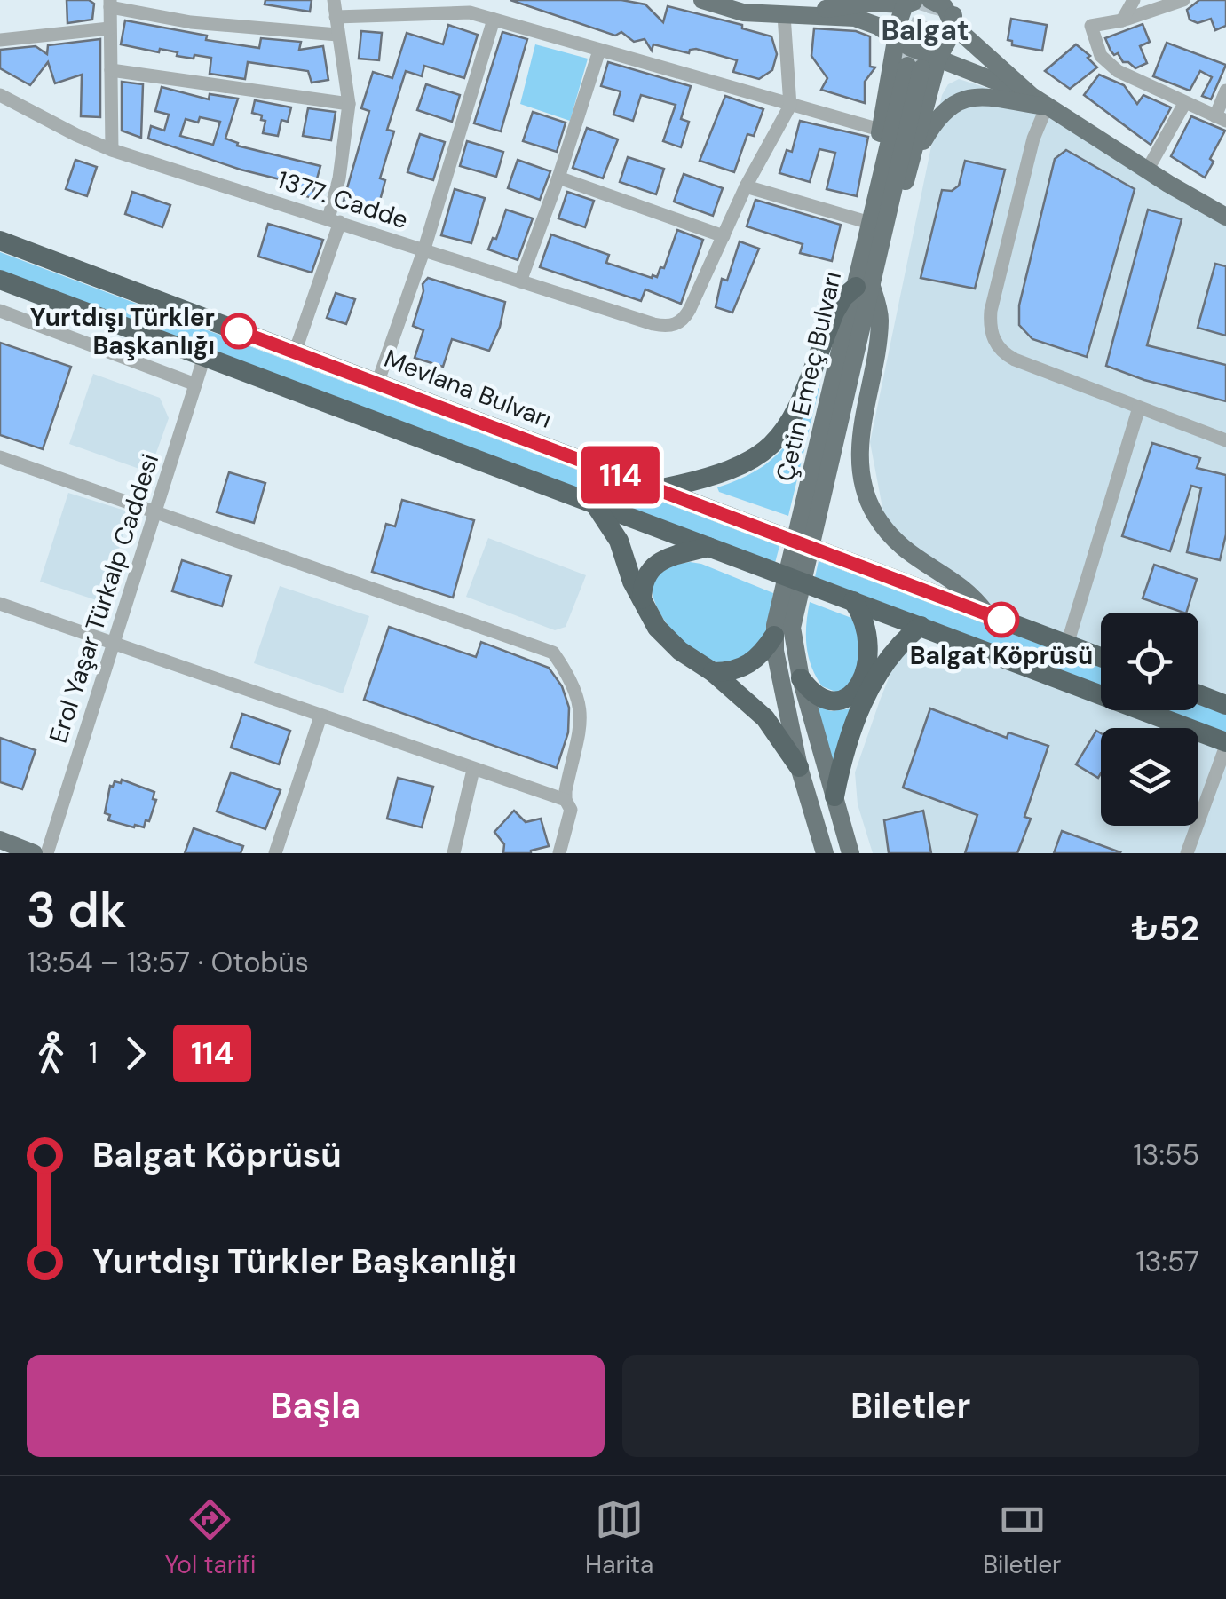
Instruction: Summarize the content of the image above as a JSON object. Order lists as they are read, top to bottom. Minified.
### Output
{"streets":{"highway":["Mevlana Bulvarı"],"main road":["Çetin Emeç Bulvarı"],"street":["1377. Cadde","Erol Yaşar Türkalp Caddesi"]},"districts":["Balgat"],"places":["Yurtdışı Türkler Başkanlığı","Balgat Köprüsü"],"lines":["bus line 114"],"page":{"on_map":"114","heading":["3 dk","13:54 – 13:57 · Otobüs","₺52"],"legs":["1","114"],"list":[{"name":"Balgat Köprüsü","value":"13:55"},{"name":"Yurtdışı Türkler Başkanlığı","value":"13:57"}],"buttons":["Başla","Biletler"],"tabs":["Yol tarifi","Harita","Biletler"]}}
